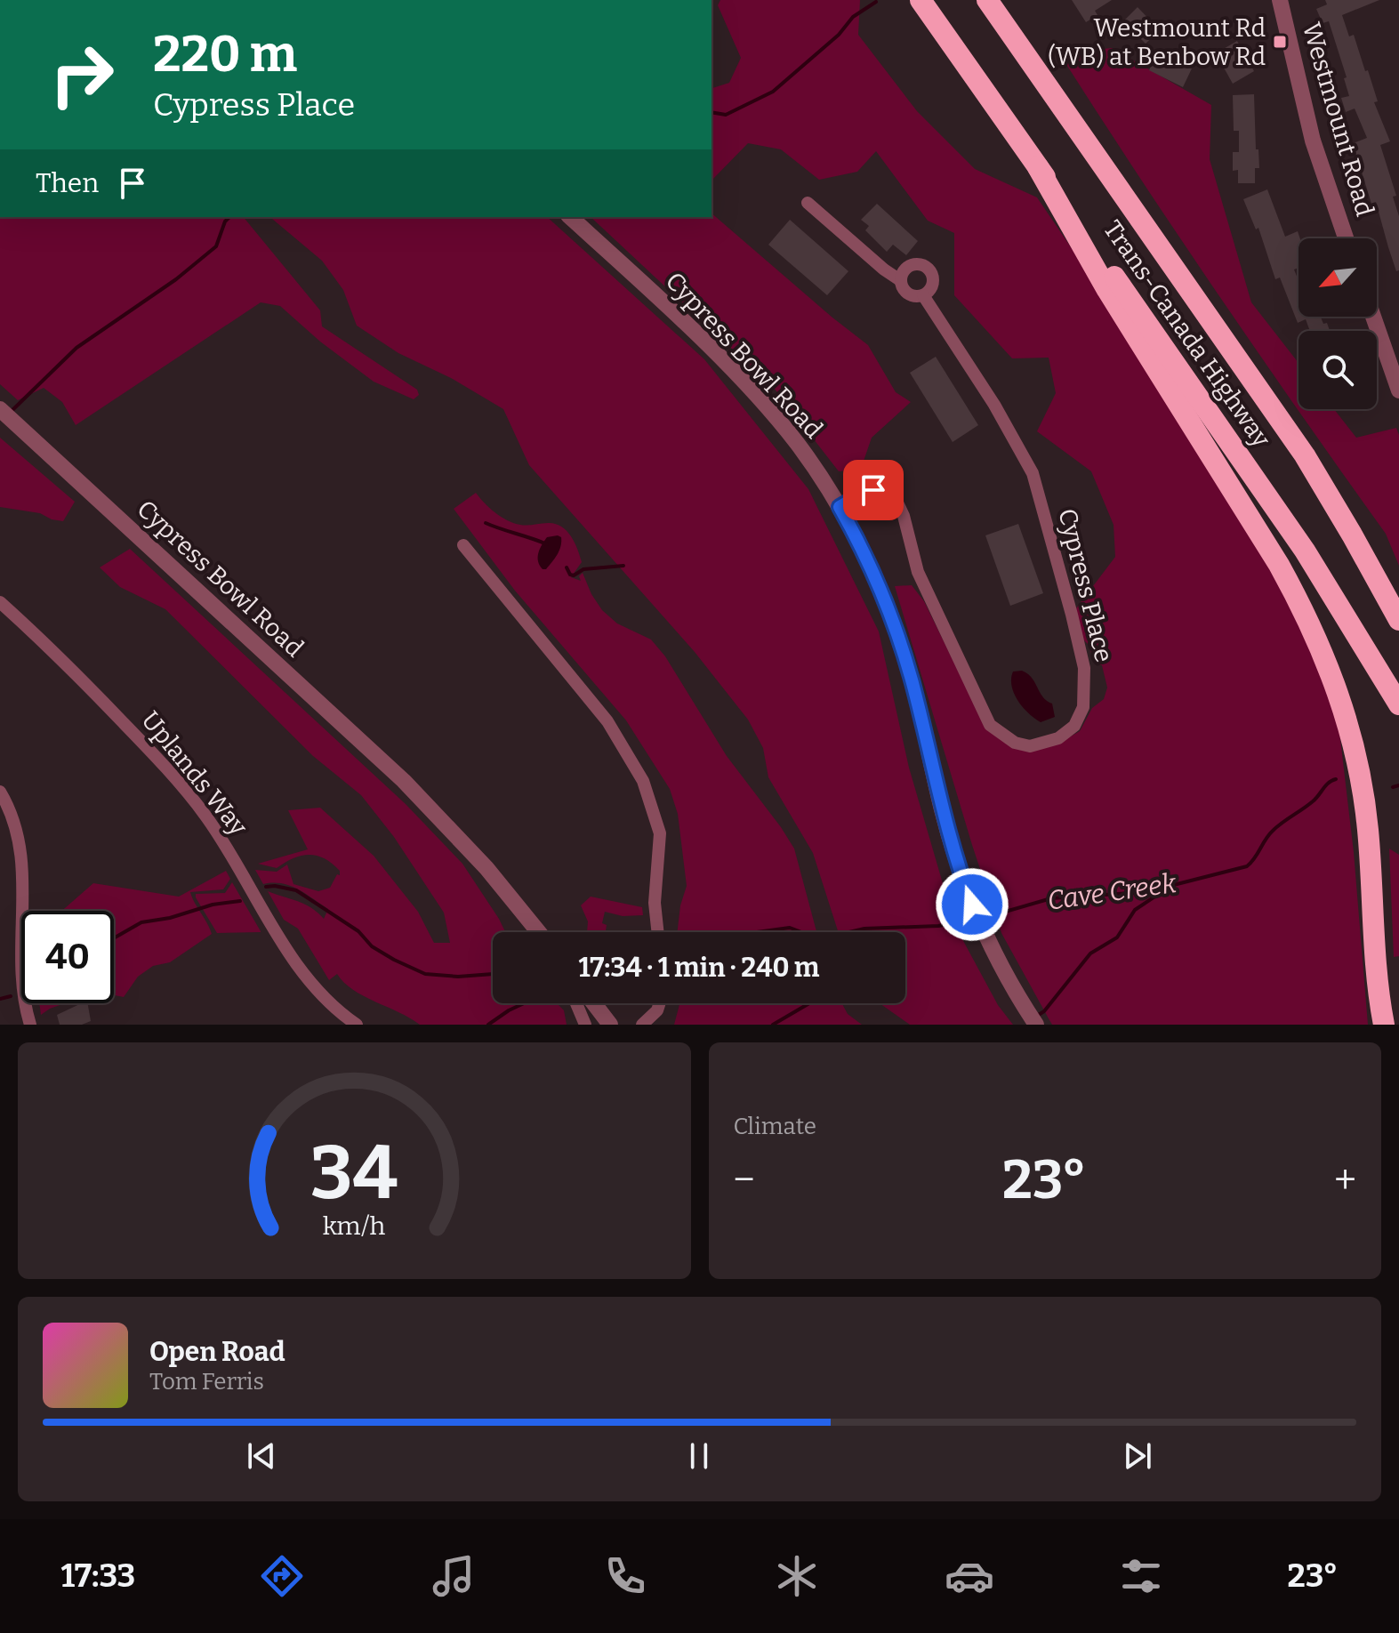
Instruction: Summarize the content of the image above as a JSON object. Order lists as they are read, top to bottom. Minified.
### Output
{"streets":{"highway":["Trans-Canada Highway"],"street":["Westmount Road","Cypress Bowl Road","Cypress Place","Uplands Way"]},"crossings":[["Cypress Bowl Road","Cypress Place"]],"water":["Cave Creek"],"places":{"transit":["Westmount Rd (WB) at Benbow Rd"]},"north":"bottom left","page":{"turn":["220 m","Cypress Place"],"then":"Then","limit":"40","trip":"17:34 · 1 min · 240 m","tile":"Climate","heat":["−","23°","+"],"song":["Open Road","Tom Ferris"],"tabs":["17:33","23°"],"gauge":["34","km/h"]}}
